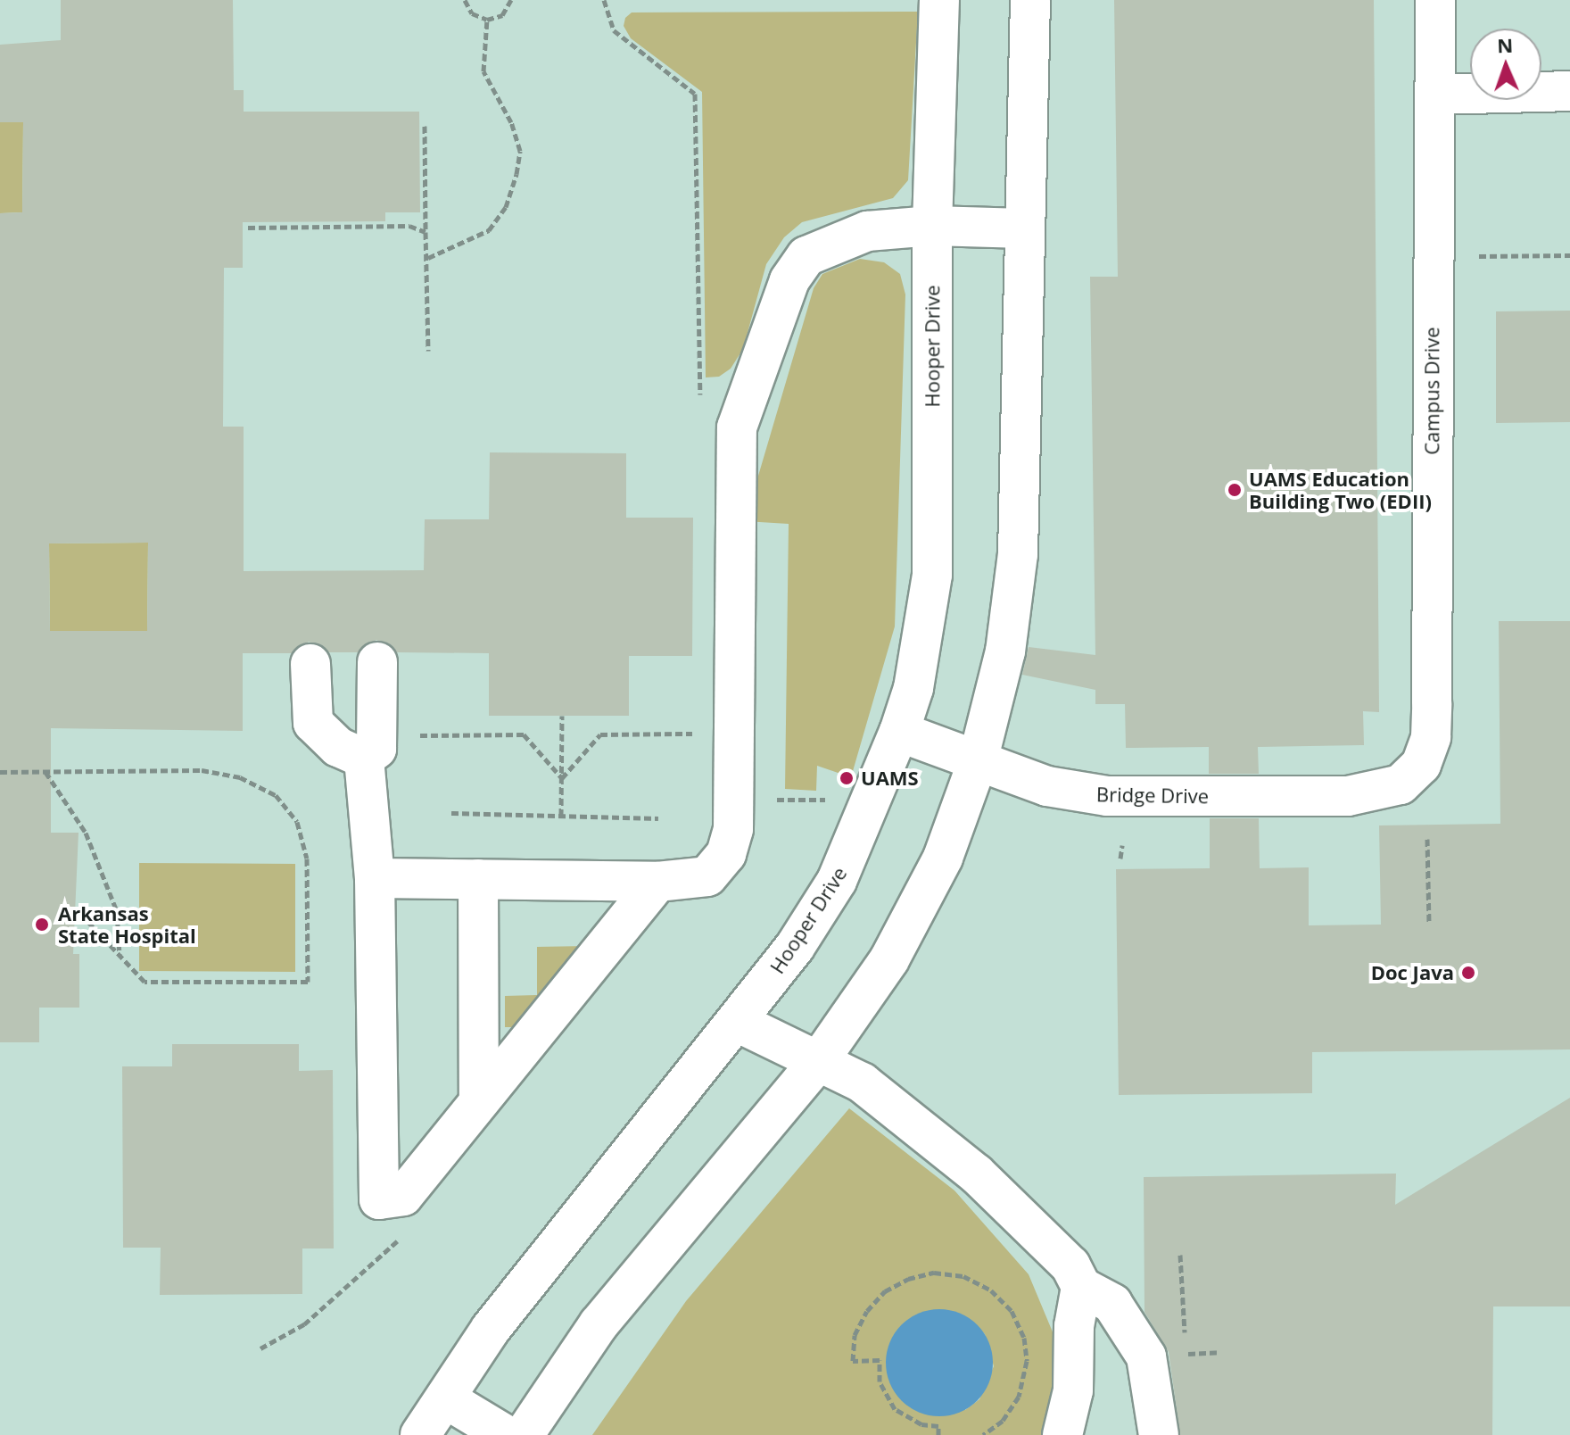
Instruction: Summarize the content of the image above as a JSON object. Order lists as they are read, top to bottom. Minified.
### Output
{"streets":{"street":["Hooper Drive","Campus Drive","Bridge Drive"]},"crossings":[["Hooper Drive","Bridge Drive"],["Campus Drive","Bridge Drive"]],"places":["UAMS Education Building Two (EDII)","UAMS","Arkansas State Hospital","Doc Java"],"north":"top"}
